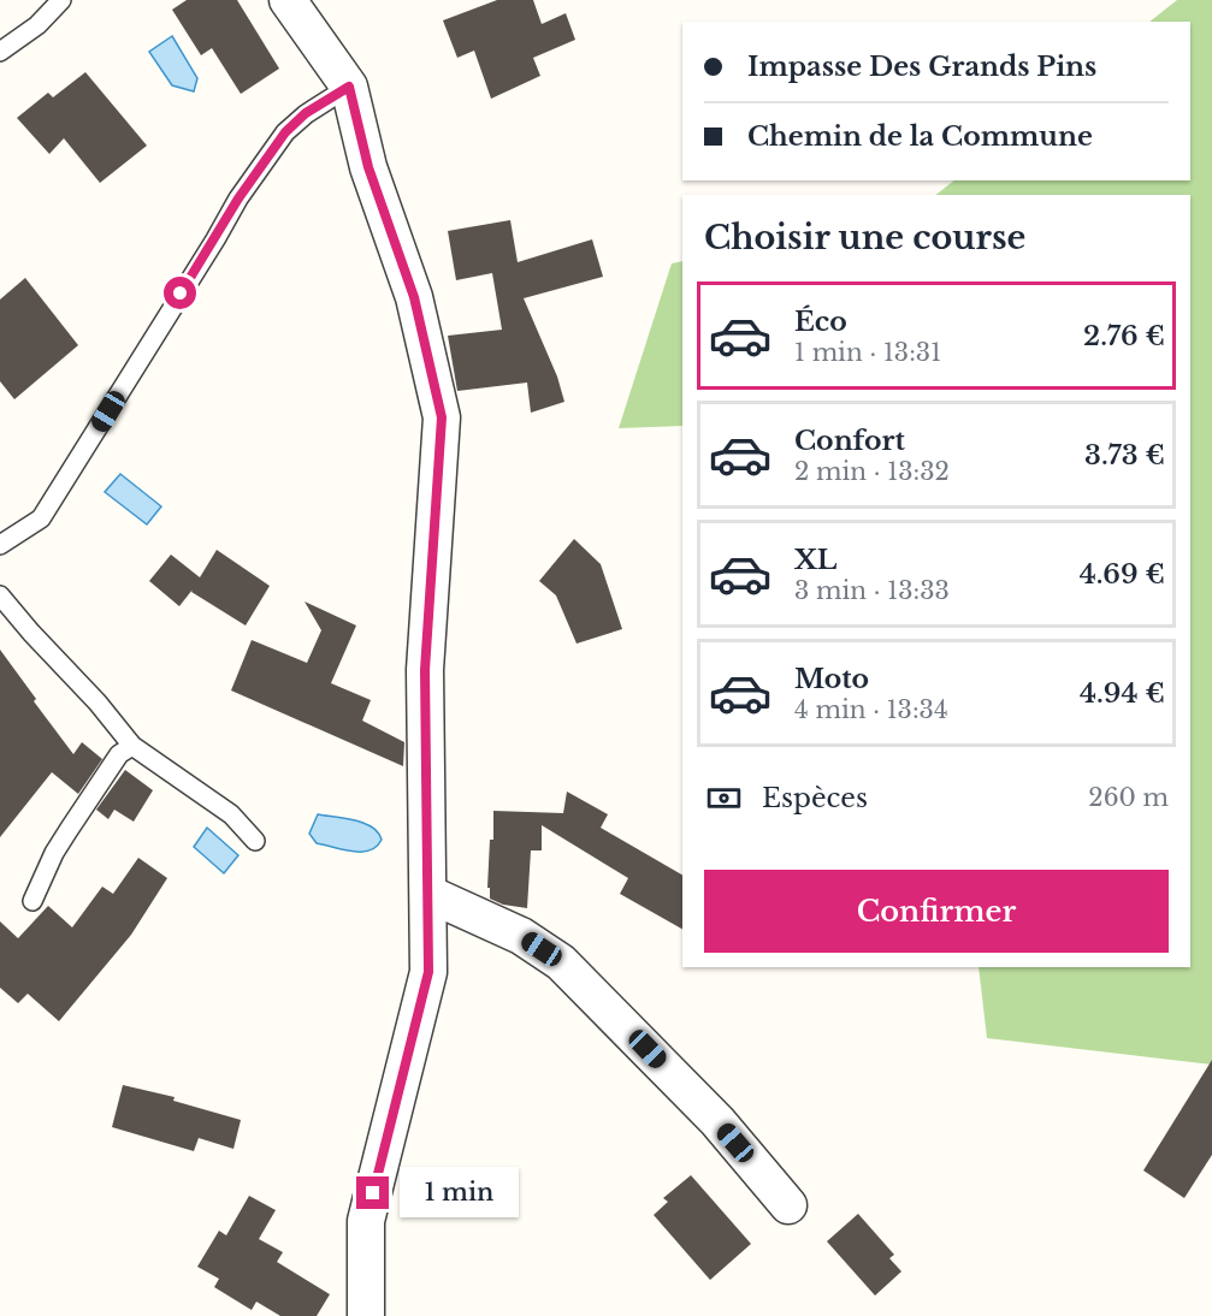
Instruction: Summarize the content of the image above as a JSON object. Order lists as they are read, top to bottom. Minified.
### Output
{"page":{"banner":["Impasse Des Grands Pins","Chemin de la Commune"],"heading":"Choisir une course","list":[{"name":"Éco","note":"1 min · 13:31","value":"2.76 €"},{"name":"Confort","note":"2 min · 13:32","value":"3.73 €"},{"name":"XL","note":"3 min · 13:33","value":"4.69 €"},{"name":"Moto","note":"4 min · 13:34","value":"4.94 €"}],"pay":["Espèces","260 m"],"buttons":"Confirmer","bubble":"1 min"}}
